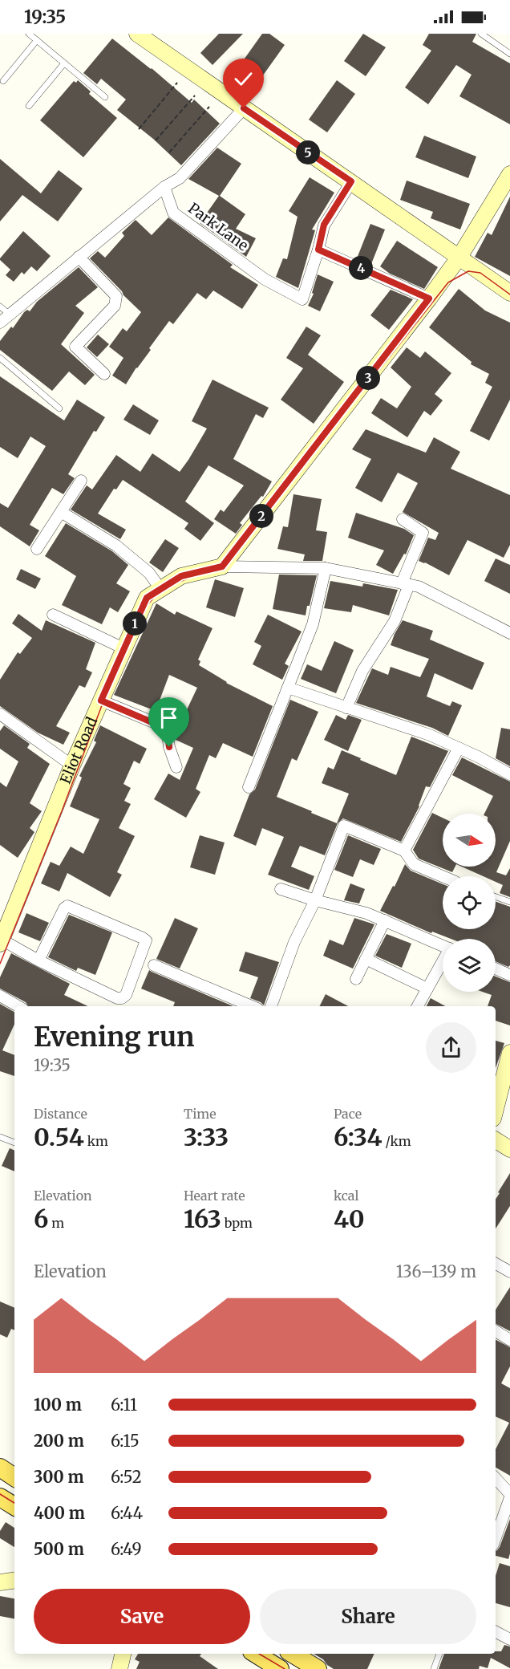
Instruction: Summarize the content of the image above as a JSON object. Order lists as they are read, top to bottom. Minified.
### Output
{"streets":{"street":["Park Lane","Eliot Road"]},"north":"right","page":{"status":"19:35","pins":["5","4","3","2","1"],"heading":["Evening run","19:35"],"stats":[["Distance","0.54 km"],["Time","3:33"],["Pace","6:34 /km"],["Elevation","6 m"],["Heart rate","163 bpm"],["kcal","40"]],"chart":["Elevation","136–139 m"],"list":[{"name":"100 m","note":"6:11"},{"name":"200 m","note":"6:15"},{"name":"300 m","note":"6:52"},{"name":"400 m","note":"6:44"},{"name":"500 m","note":"6:49"}],"buttons":["Save","Share"]}}
